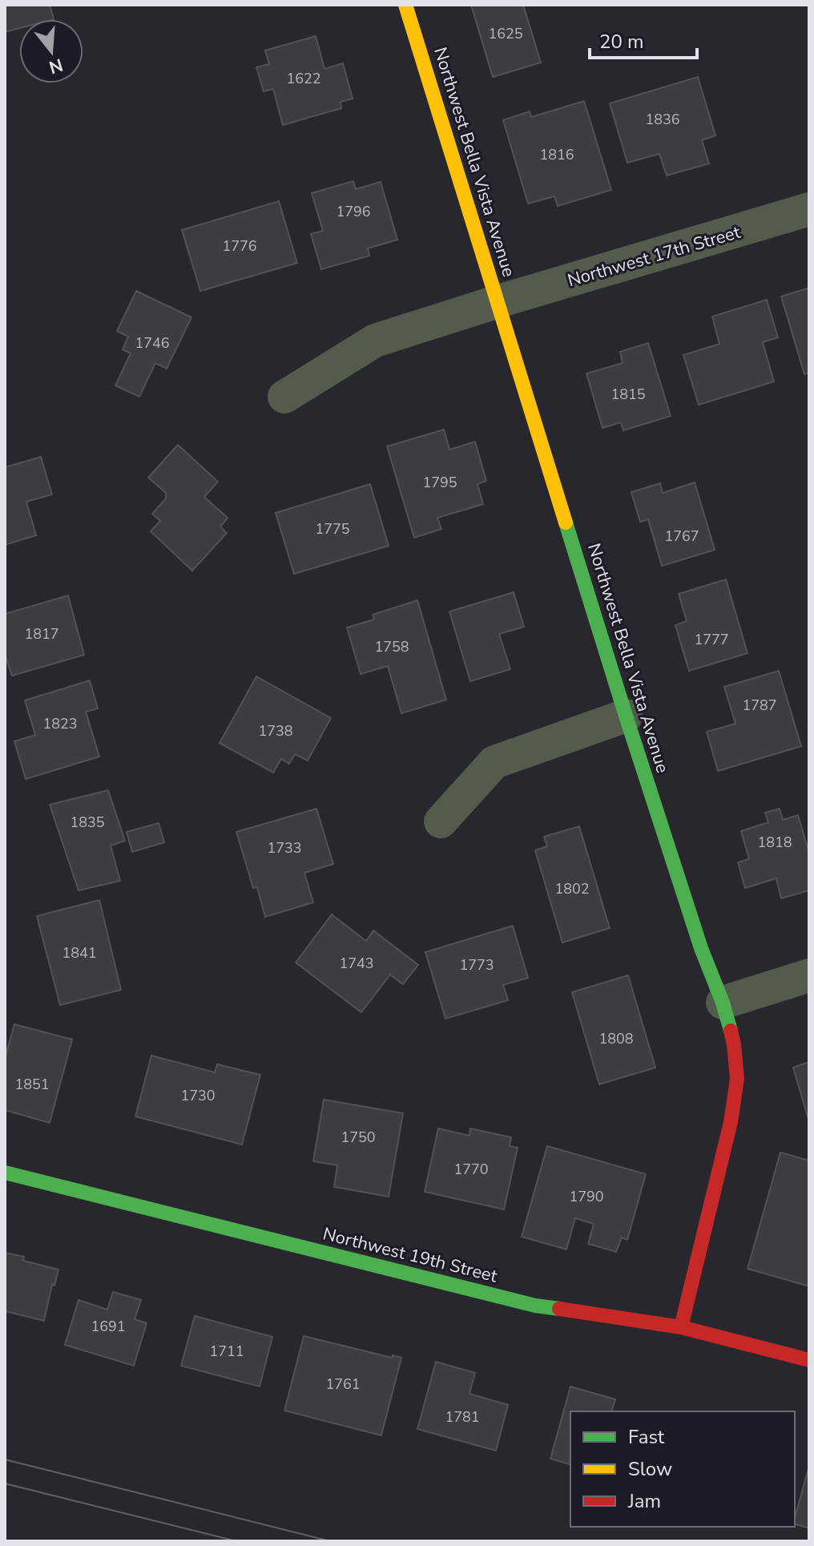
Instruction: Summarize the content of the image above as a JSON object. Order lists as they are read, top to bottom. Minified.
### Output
{"streets":{"street":["Northwest Bella Vista Avenue","Northwest 17th Street","Northwest 19th Street"]},"crossings":[["Northwest Bella Vista Avenue","Northwest 17th Street"],["Northwest Bella Vista Avenue","Northwest 19th Street"]],"house_numbers":["1625","1622","1836","1816","1796","1776","1746","1815","1795","1775","1767","1817","1777","1758","1787","1823","1738","1835","1818","1733","1802","1841","1743","1773","1808","1851","1730","1750","1770","1790","1691","1711","1761","1781"],"legend":["Fast","Slow","Jam"],"scale_bar":"20 m","north":"bottom"}
